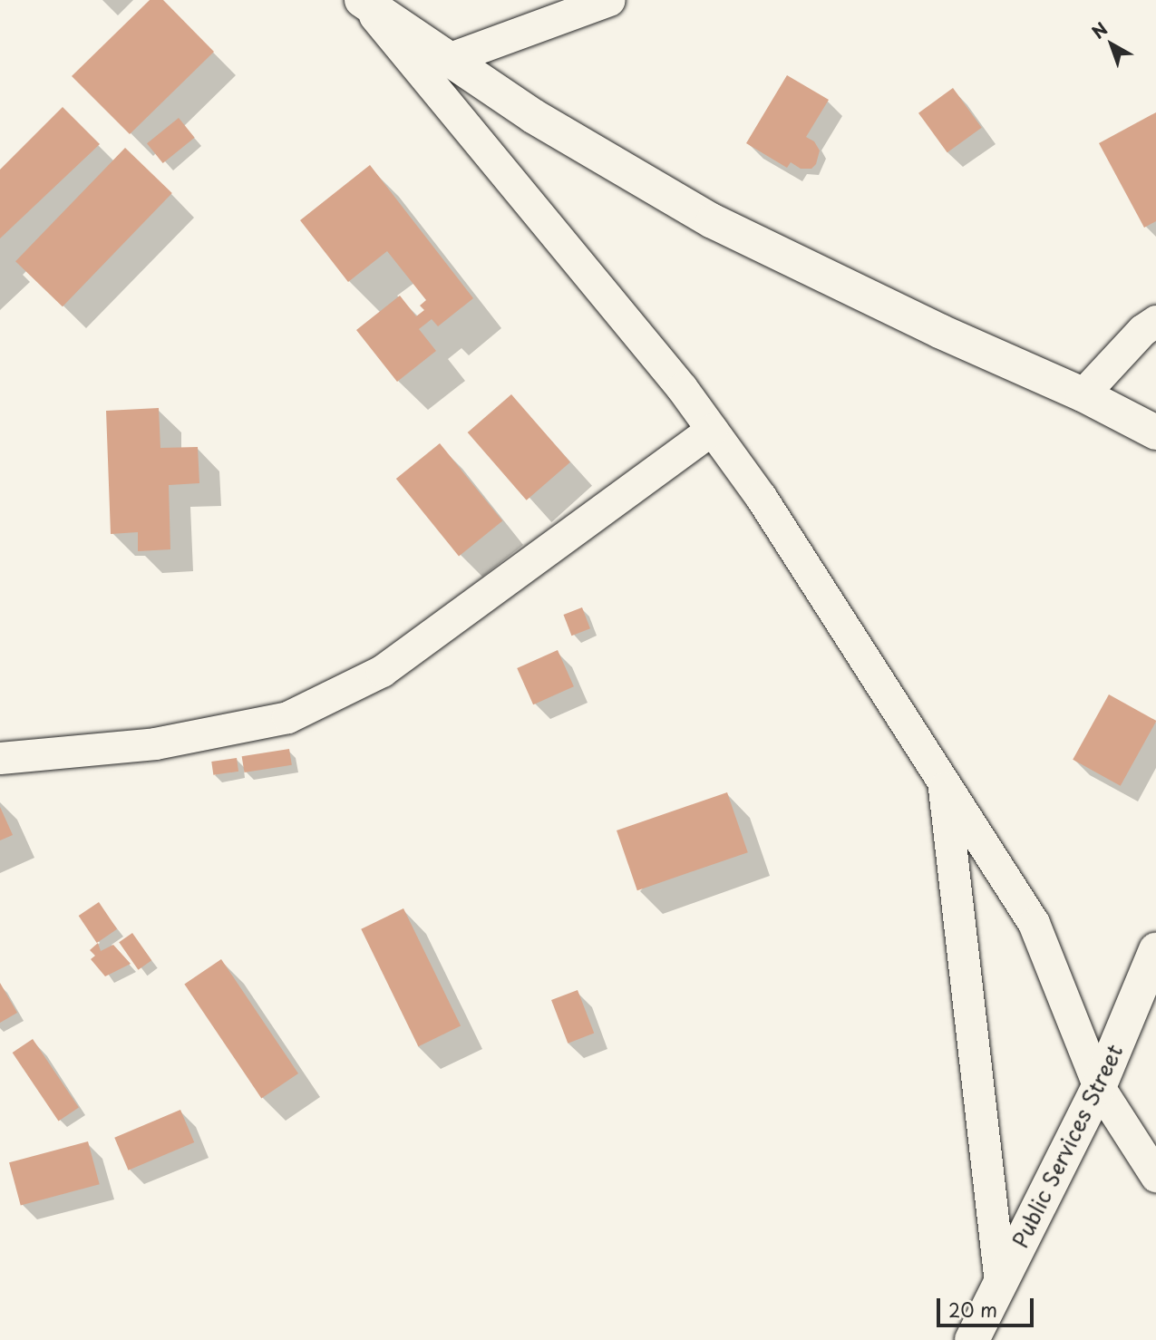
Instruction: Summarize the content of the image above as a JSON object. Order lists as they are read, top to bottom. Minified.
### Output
{"streets":{"street":["Public Services Street"]},"scale_bar":"20 m","north":"top left"}
